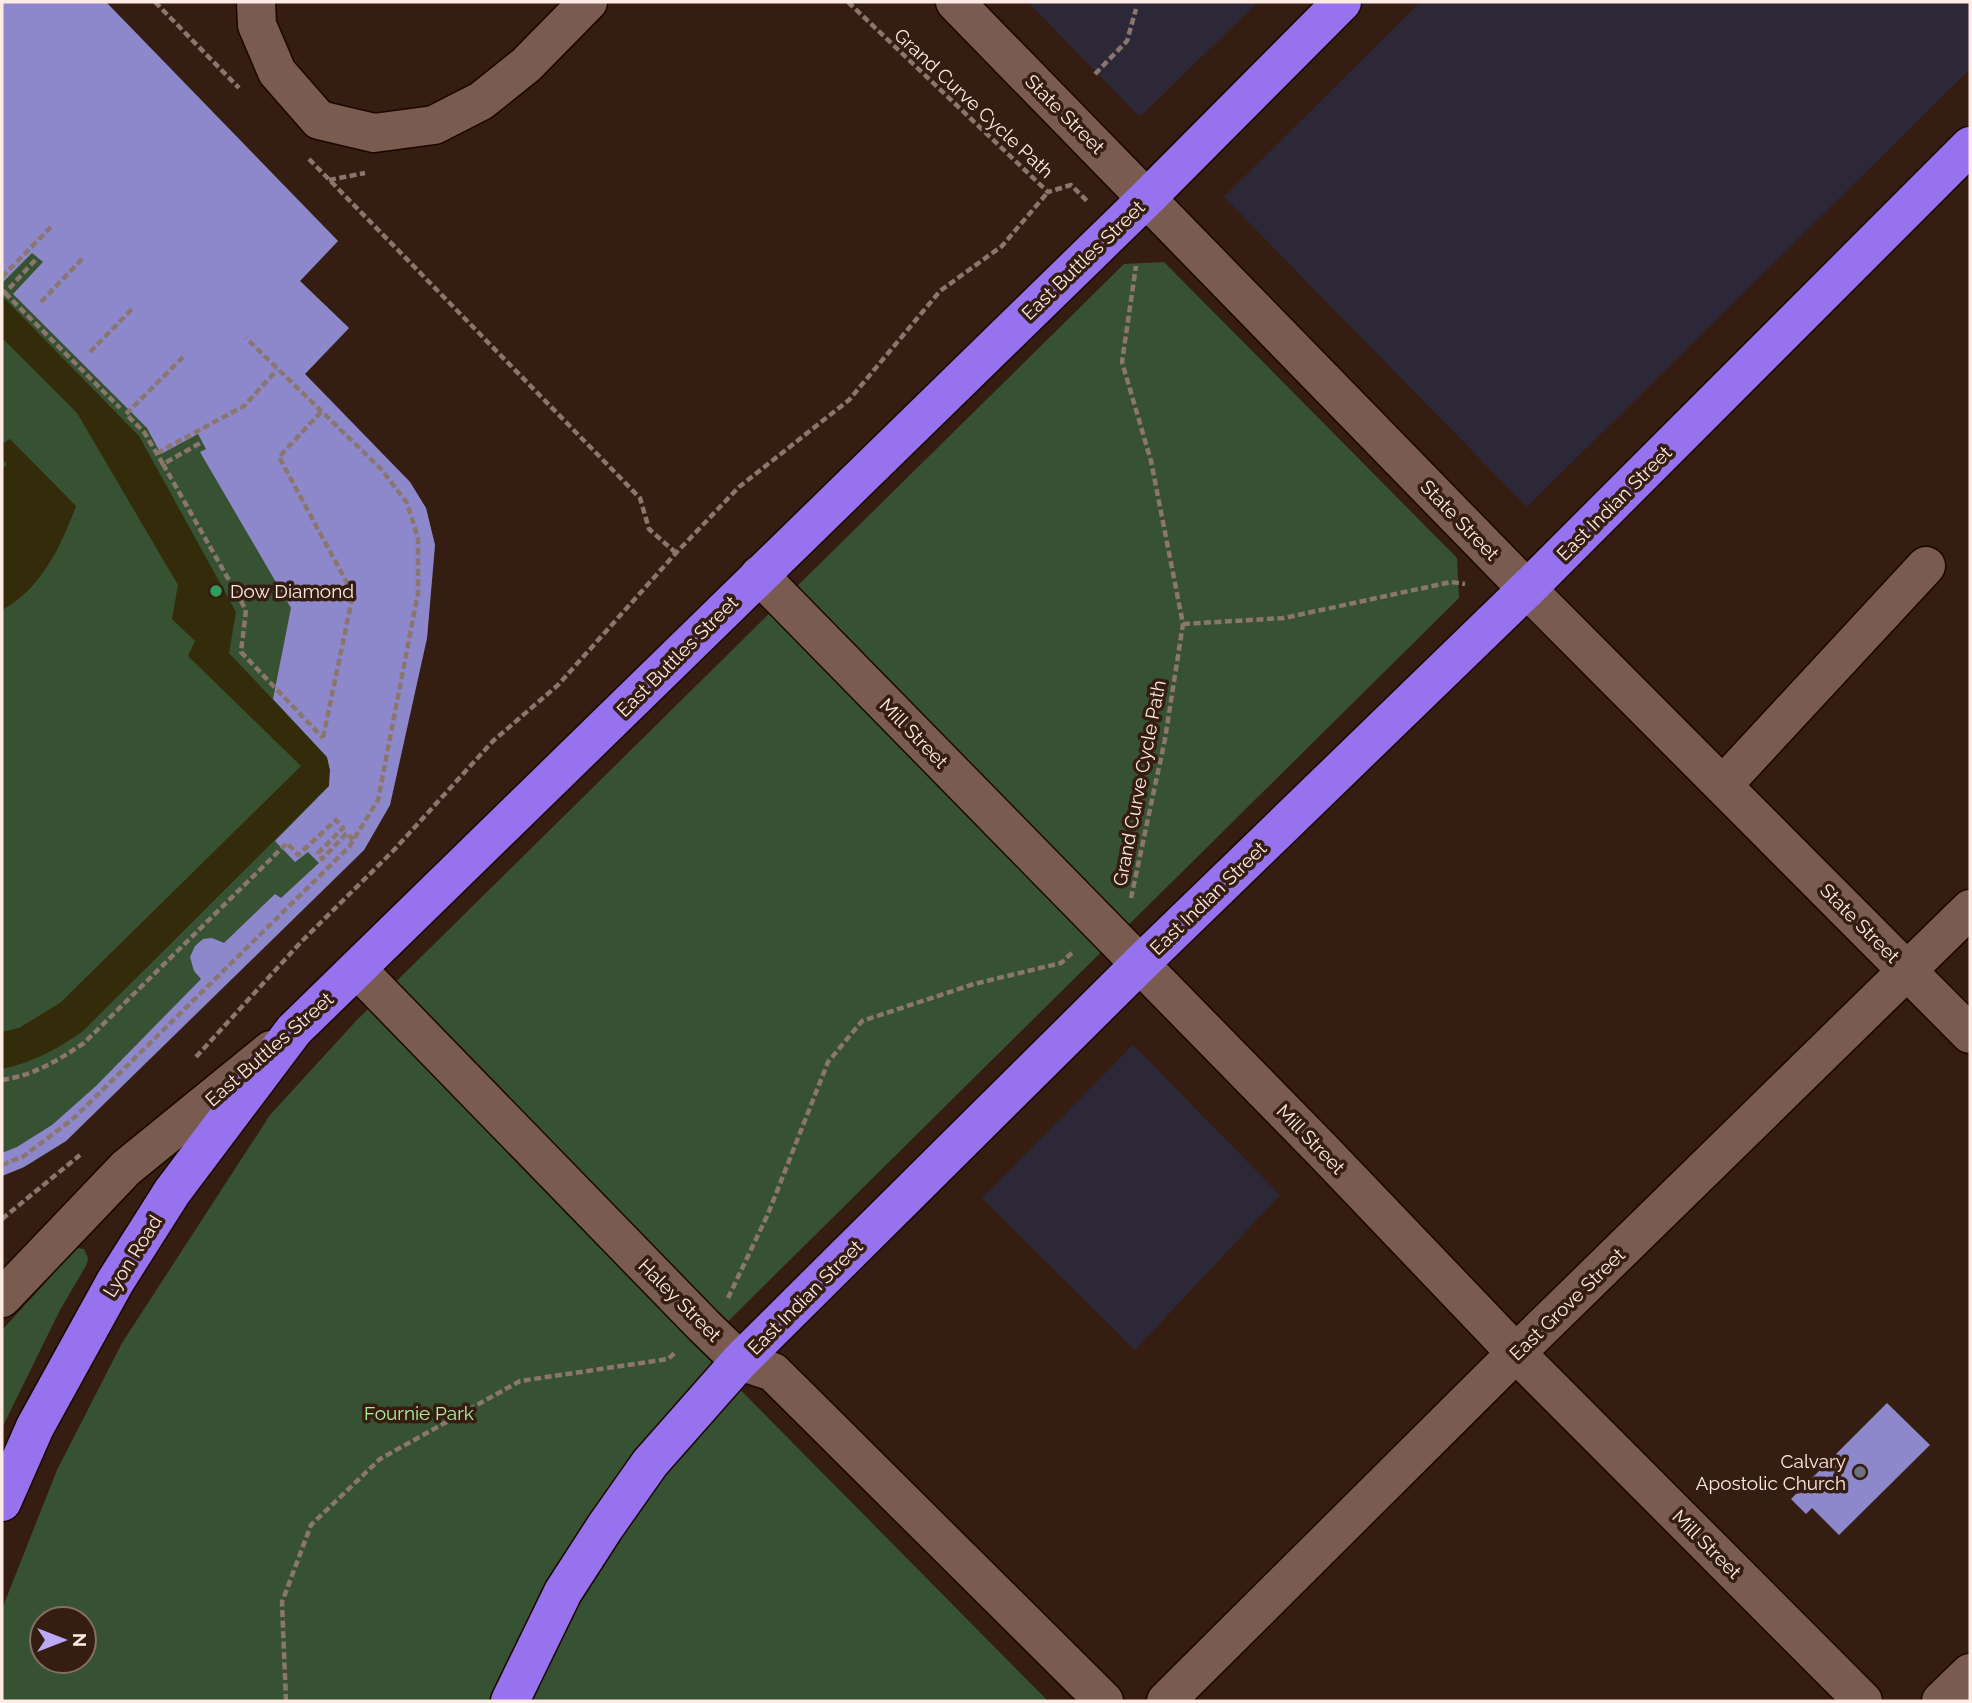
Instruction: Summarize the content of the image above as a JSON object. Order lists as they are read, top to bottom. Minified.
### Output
{"streets":{"highway":["East Buttles Street","East Indian Street","Lyon Road"],"street":["State Street","Mill Street","Haley Street","East Grove Street"],"path":["Grand Curve Cycle Path"]},"crossings":[["Grand Curve Cycle Path","East Buttles Street"],["Grand Curve Cycle Path","Mill Street"],["Grand Curve Cycle Path","Haley Street"],["State Street","East Buttles Street"],["State Street","East Indian Street"],["State Street","East Grove Street"],["East Buttles Street","Mill Street"],["East Buttles Street","Lyon Road"],["East Buttles Street","Haley Street"],["East Indian Street","Mill Street"],["East Indian Street","Haley Street"],["Mill Street","East Grove Street"]],"parks":["Fournie Park"],"places":["Dow Diamond","Calvary Apostolic Church"],"north":"right"}
